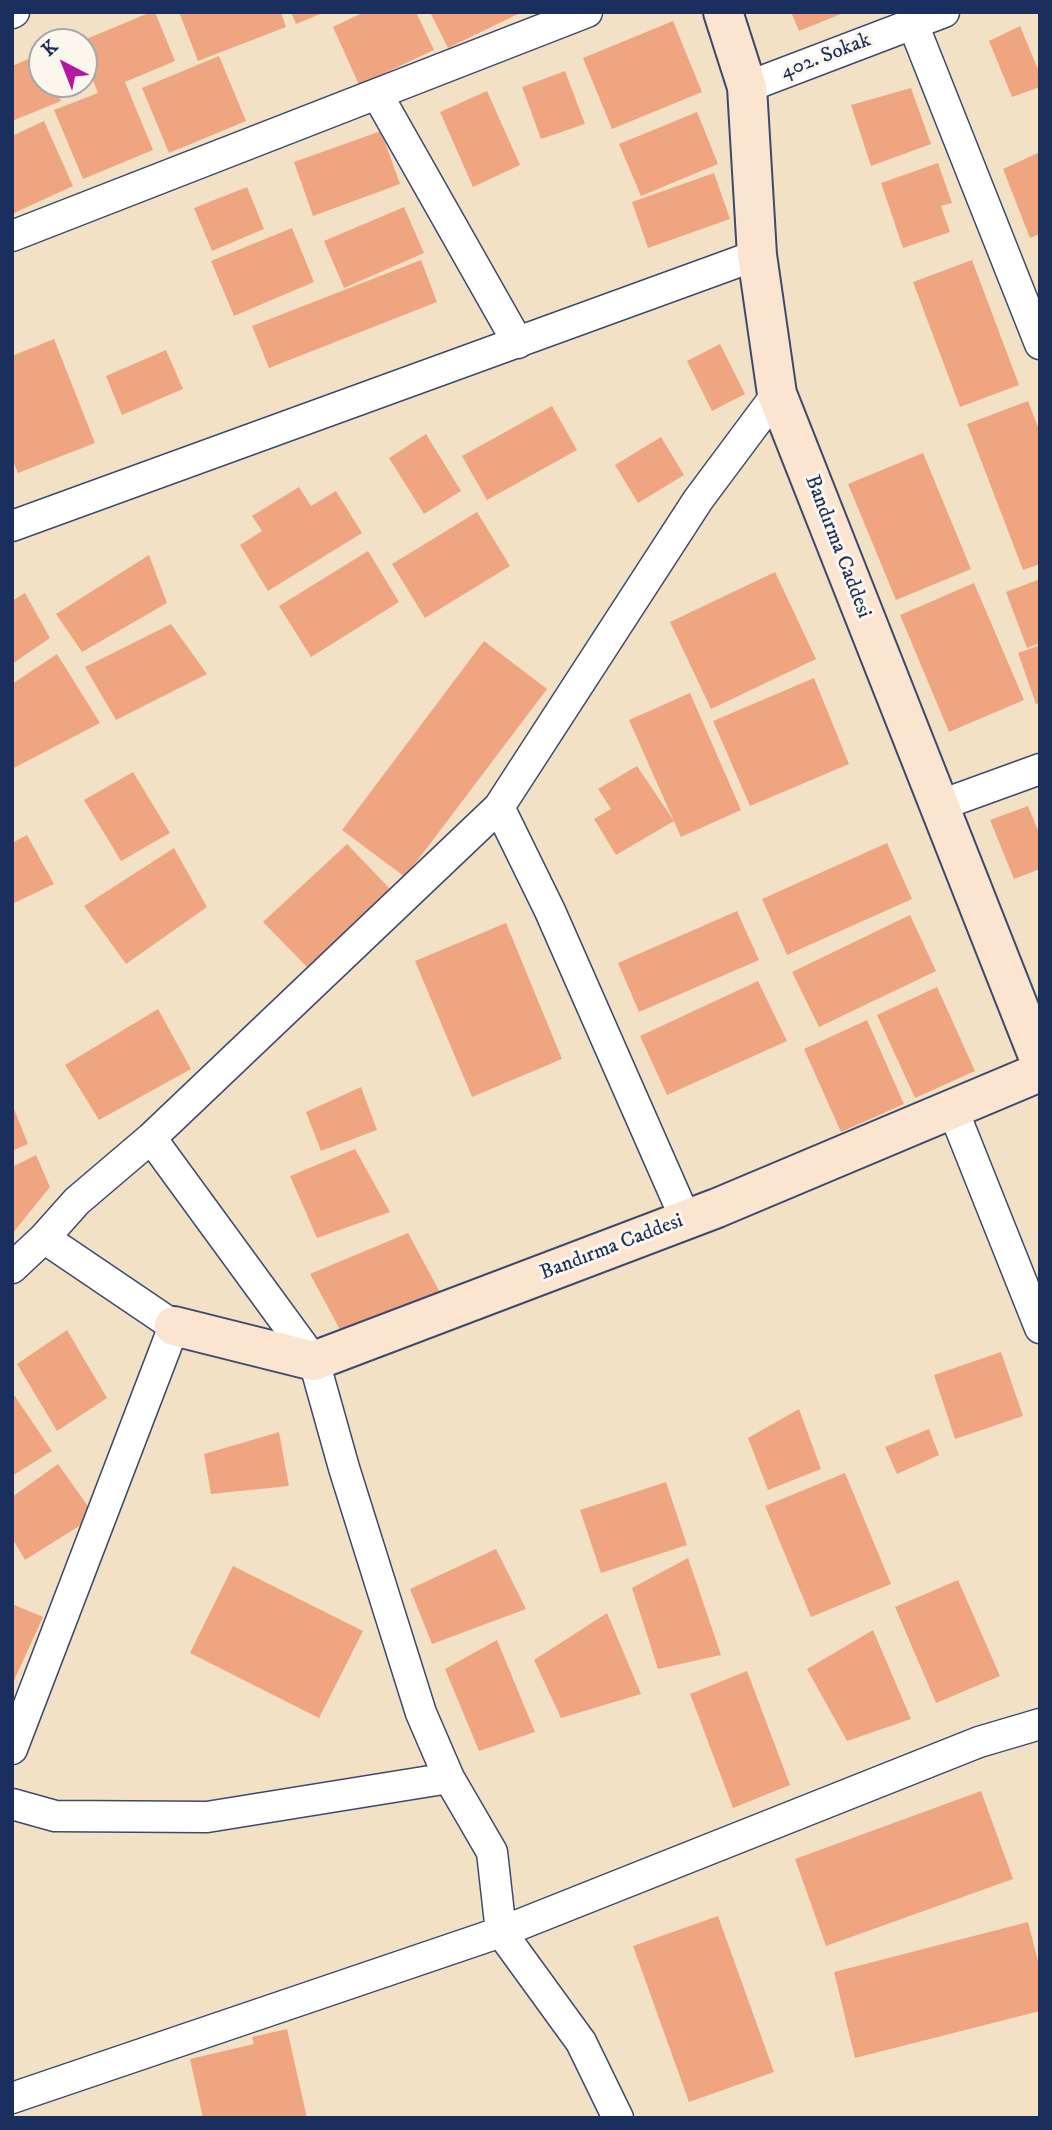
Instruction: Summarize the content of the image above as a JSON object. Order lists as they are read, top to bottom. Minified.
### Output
{"streets":{"street":["402. Sokak","Bandırma Caddesi"]},"crossings":[["402. Sokak","Bandırma Caddesi"]],"north":"top left"}
